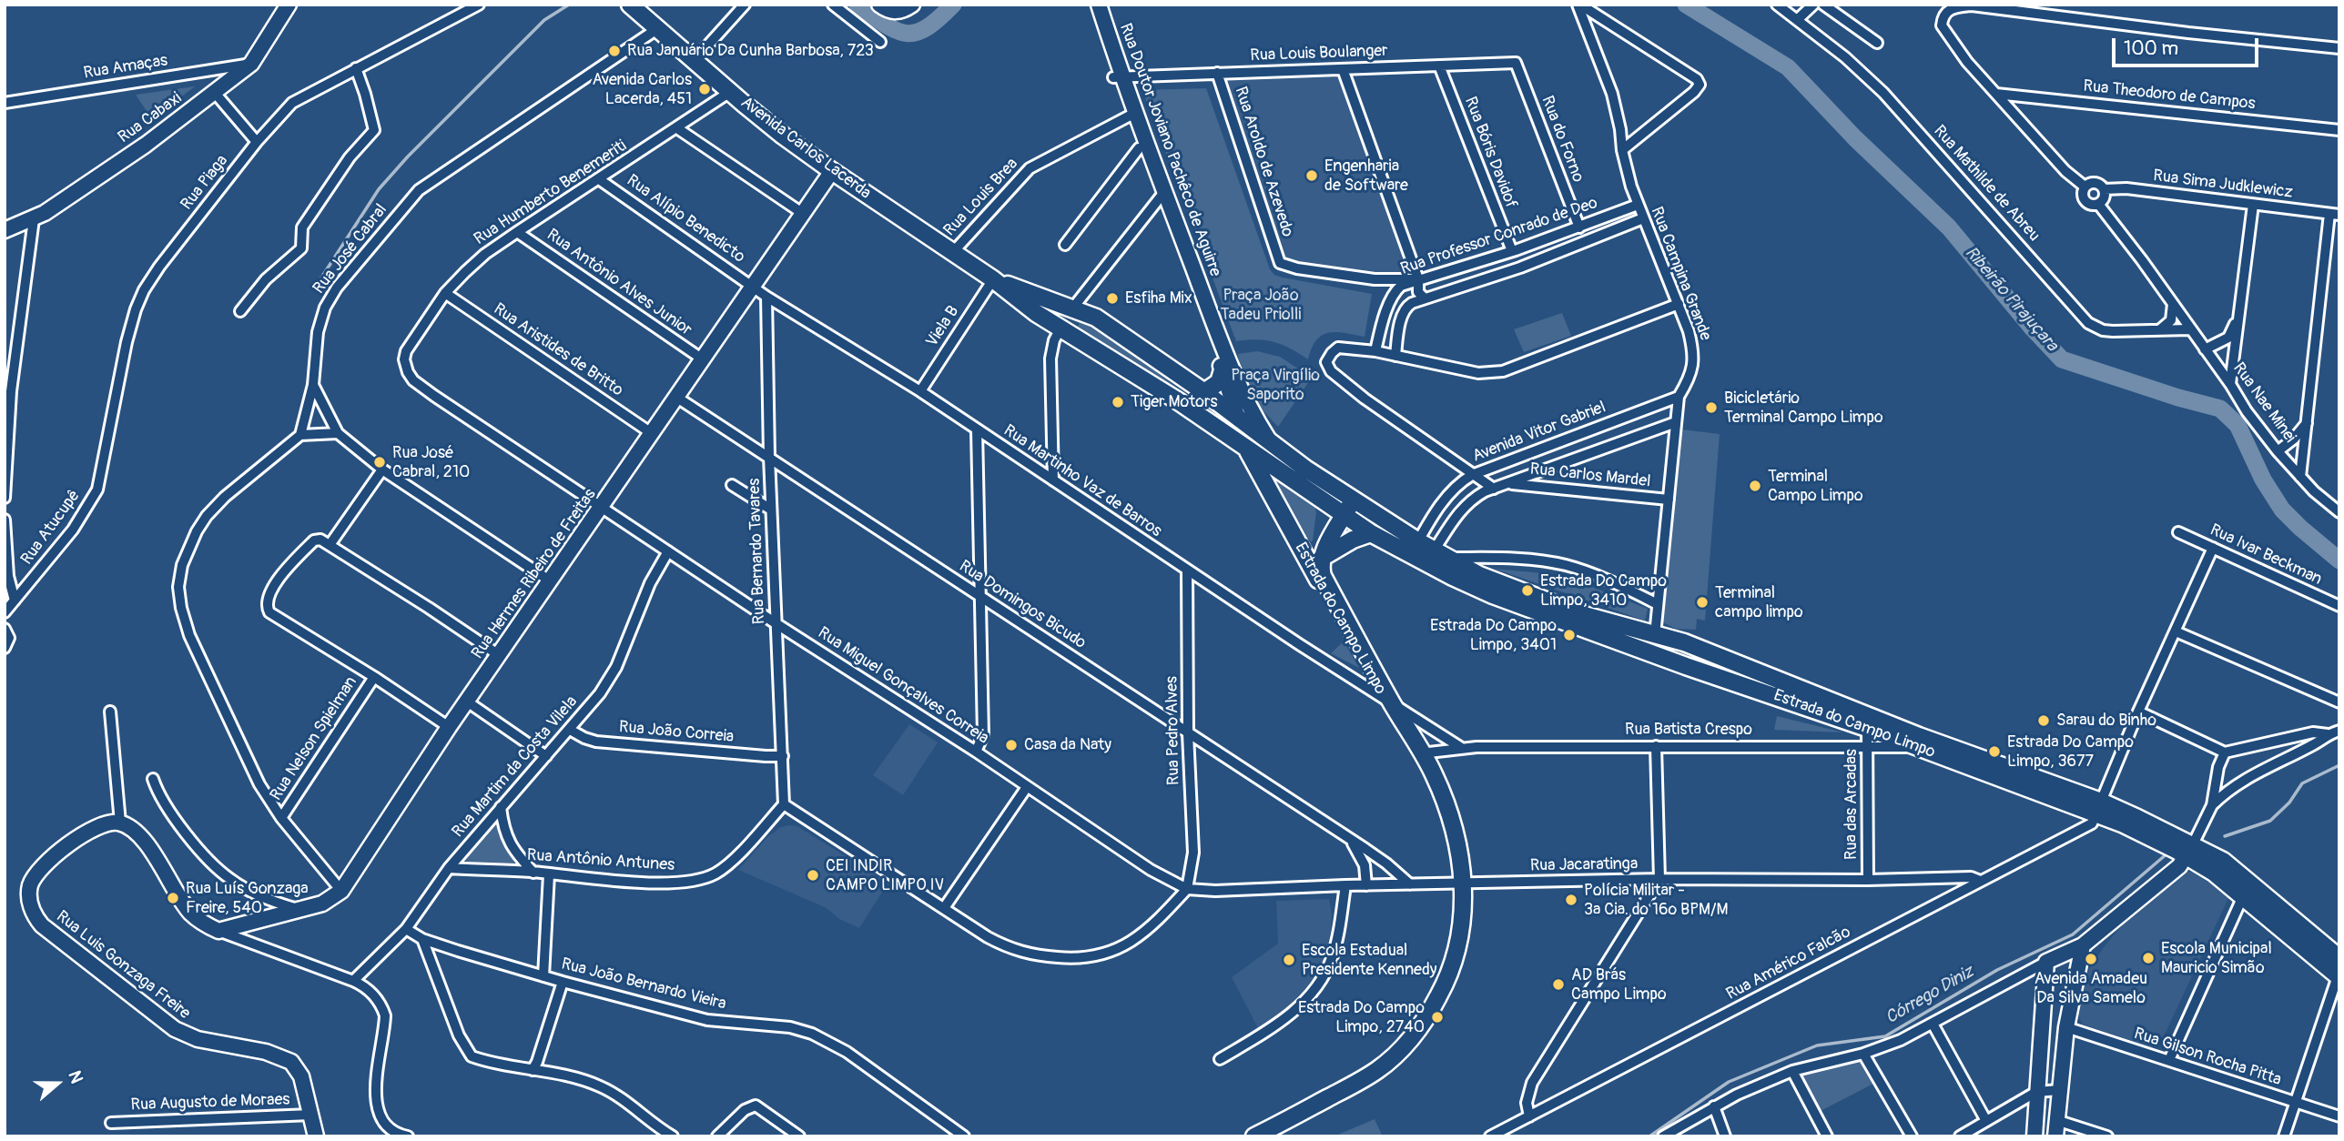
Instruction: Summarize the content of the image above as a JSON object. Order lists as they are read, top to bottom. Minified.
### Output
{"streets":{"main road":["Avenida Carlos Lacerda","Estrada do Campo Limpo"],"street":["Rua Louis Boulanger","Rua Amaças","Rua Theodoro de Campos","Rua Cabaxi","Rua do Forno","Rua Doutor Joviano Pachêco de Aguirre","Rua Bóris Davidof","Rua Aroldo de Azevedo","Rua Piaga","Rua Mathilde de Abreu","Rua Sima Judklewicz","Rua Humberto Benemeriti","Rua Louis Brea","Rua Alípio Benedicto","Rua Professor Conrado de Deo","Rua José Cabral","Rua Campina Grande","Rua Antônio Alves Junior","Viela B","Rua Aristides de Britto","Rua Nae Minei","Avenida Vitor Gabriel","Rua Carlos Mardel","Rua Martinho Vaz de Barros","Rua Atucupê","Rua Bernardo Tavares","Rua Ivar Beckman","Rua Hermes Ribeiro de Freitas","Rua Domingos Bicudo","Rua Miguel Gonçalves Correia","Rua Batista Crespo","Rua Pedro Alves","Rua João Correia","Rua Nelson Spielman","Rua Martim da Costa Vilela","Rua das Arcadas","Rua Antônio Antunes","Rua Jacaratinga","Rua Américo Falcão","Rua Luis Gonzaga Freire","Rua João Bernardo Vieira","Rua Gilson Rocha Pitta","Rua Augusto de Moraes"]},"crossings":[["Rua Louis Boulanger","Rua do Forno"],["Rua Louis Boulanger","Rua Doutor Joviano Pachêco de Aguirre"],["Rua Louis Boulanger","Rua Bóris Davidof"],["Rua Louis Boulanger","Rua Aroldo de Azevedo"],["Rua Amaças","Rua Cabaxi"],["Rua do Forno","Rua Professor Conrado de Deo"],["Avenida Carlos Lacerda","Rua Doutor Joviano Pachêco de Aguirre"],["Avenida Carlos Lacerda","Rua Humberto Benemeriti"],["Avenida Carlos Lacerda","Rua Louis Brea"],["Avenida Carlos Lacerda","Rua José Cabral"],["Avenida Carlos Lacerda","Viela B"],["Avenida Carlos Lacerda","Rua Hermes Ribeiro de Freitas"],["Avenida Carlos Lacerda","Estrada do Campo Limpo"],["Rua Doutor Joviano Pachêco de Aguirre","Rua Louis Brea"],["Rua Doutor Joviano Pachêco de Aguirre","Estrada do Campo Limpo"],["Rua Bóris Davidof","Rua Professor Conrado de Deo"],["Rua Aroldo de Azevedo","Rua Professor Conrado de Deo"],["Rua Piaga","Rua Atucupê"],["Rua Mathilde de Abreu","Rua Nae Minei"],["Rua Sima Judklewicz","Rua Nae Minei"],["Rua Humberto Benemeriti","Rua Alípio Benedicto"],["Rua Humberto Benemeriti","Rua Antônio Alves Junior"],["Rua Humberto Benemeriti","Rua Aristides de Britto"],["Rua Humberto Benemeriti","Rua Hermes Ribeiro de Freitas"],["Rua Humberto Benemeriti","Rua Miguel Gonçalves Correia"],["Rua Alípio Benedicto","Rua Martinho Vaz de Barros"],["Rua Alípio Benedicto","Rua Hermes Ribeiro de Freitas"],["Rua Professor Conrado de Deo","Rua Campina Grande"],["Rua Campina Grande","Avenida Vitor Gabriel"],["Rua Campina Grande","Rua Carlos Mardel"],["Rua Campina Grande","Estrada do Campo Limpo"],["Rua Antônio Alves Junior","Rua Hermes Ribeiro de Freitas"],["Viela B","Rua Martinho Vaz de Barros"],["Rua Aristides de Britto","Rua Hermes Ribeiro de Freitas"],["Avenida Vitor Gabriel","Estrada do Campo Limpo"],["Rua Martinho Vaz de Barros","Rua Bernardo Tavares"],["Rua Martinho Vaz de Barros","Rua Hermes Ribeiro de Freitas"],["Rua Martinho Vaz de Barros","Estrada do Campo Limpo"],["Rua Martinho Vaz de Barros","Rua Pedro Alves"],["Rua Bernardo Tavares","Rua Domingos Bicudo"],["Rua Bernardo Tavares","Rua Miguel Gonçalves Correia"],["Rua Bernardo Tavares","Rua João Correia"],["Rua Bernardo Tavares","Rua Antônio Antunes"],["Rua Hermes Ribeiro de Freitas","Rua Domingos Bicudo"],["Rua Hermes Ribeiro de Freitas","Rua Miguel Gonçalves Correia"],["Rua Domingos Bicudo","Rua Pedro Alves"],["Rua Domingos Bicudo","Rua Jacaratinga"],["Estrada do Campo Limpo","Rua Batista Crespo"],["Estrada do Campo Limpo","Rua das Arcadas"],["Estrada do Campo Limpo","Rua Jacaratinga"],["Estrada do Campo Limpo","Rua Américo Falcão"],["Rua Miguel Gonçalves Correia","Rua Pedro Alves"],["Rua Miguel Gonçalves Correia","Rua Martim da Costa Vilela"],["Rua Miguel Gonçalves Correia","Rua Jacaratinga"],["Rua Batista Crespo","Rua das Arcadas"],["Rua Pedro Alves","Rua Jacaratinga"],["Rua João Correia","Rua Martim da Costa Vilela"],["Rua Martim da Costa Vilela","Rua Antônio Antunes"],["Rua Martim da Costa Vilela","Rua João Bernardo Vieira"],["Rua das Arcadas","Rua Jacaratinga"],["Rua Jacaratinga","Rua Américo Falcão"],["Rua Luis Gonzaga Freire","Rua Augusto de Moraes"]],"water":["Ribeirão Pirajuçara","Córrego Diniz"],"parks":["Praça João Tadeu Priolli","Praça Virgílio Saporito"],"places":["Rua Januário Da Cunha Barbosa, 723","Avenida Carlos Lacerda, 451","Engenharia de Software","Esfiha Mix","Tiger Motors","Bicicletário Terminal Campo Limpo","Rua José Cabral, 210","Terminal Campo Limpo","Estrada Do Campo Limpo, 3410","Terminal campo limpo","Estrada Do Campo Limpo, 3401","Sarau do Binho","Casa da Naty","Estrada Do Campo Limpo, 3677","CEI INDIR CAMPO LIMPO IV","Rua Luís Gonzaga Freire, 540","Polícia Militar - 3ª Cia. do 16º BPM/M","Escola Municipal Mauricio Simão","Avenida Amadeu Da Silva Samelo","Escola Estadual Presidente Kennedy","AD Brás Campo Limpo","Estrada Do Campo Limpo, 2740"],"scale_bar":"100 m","north":"right"}
